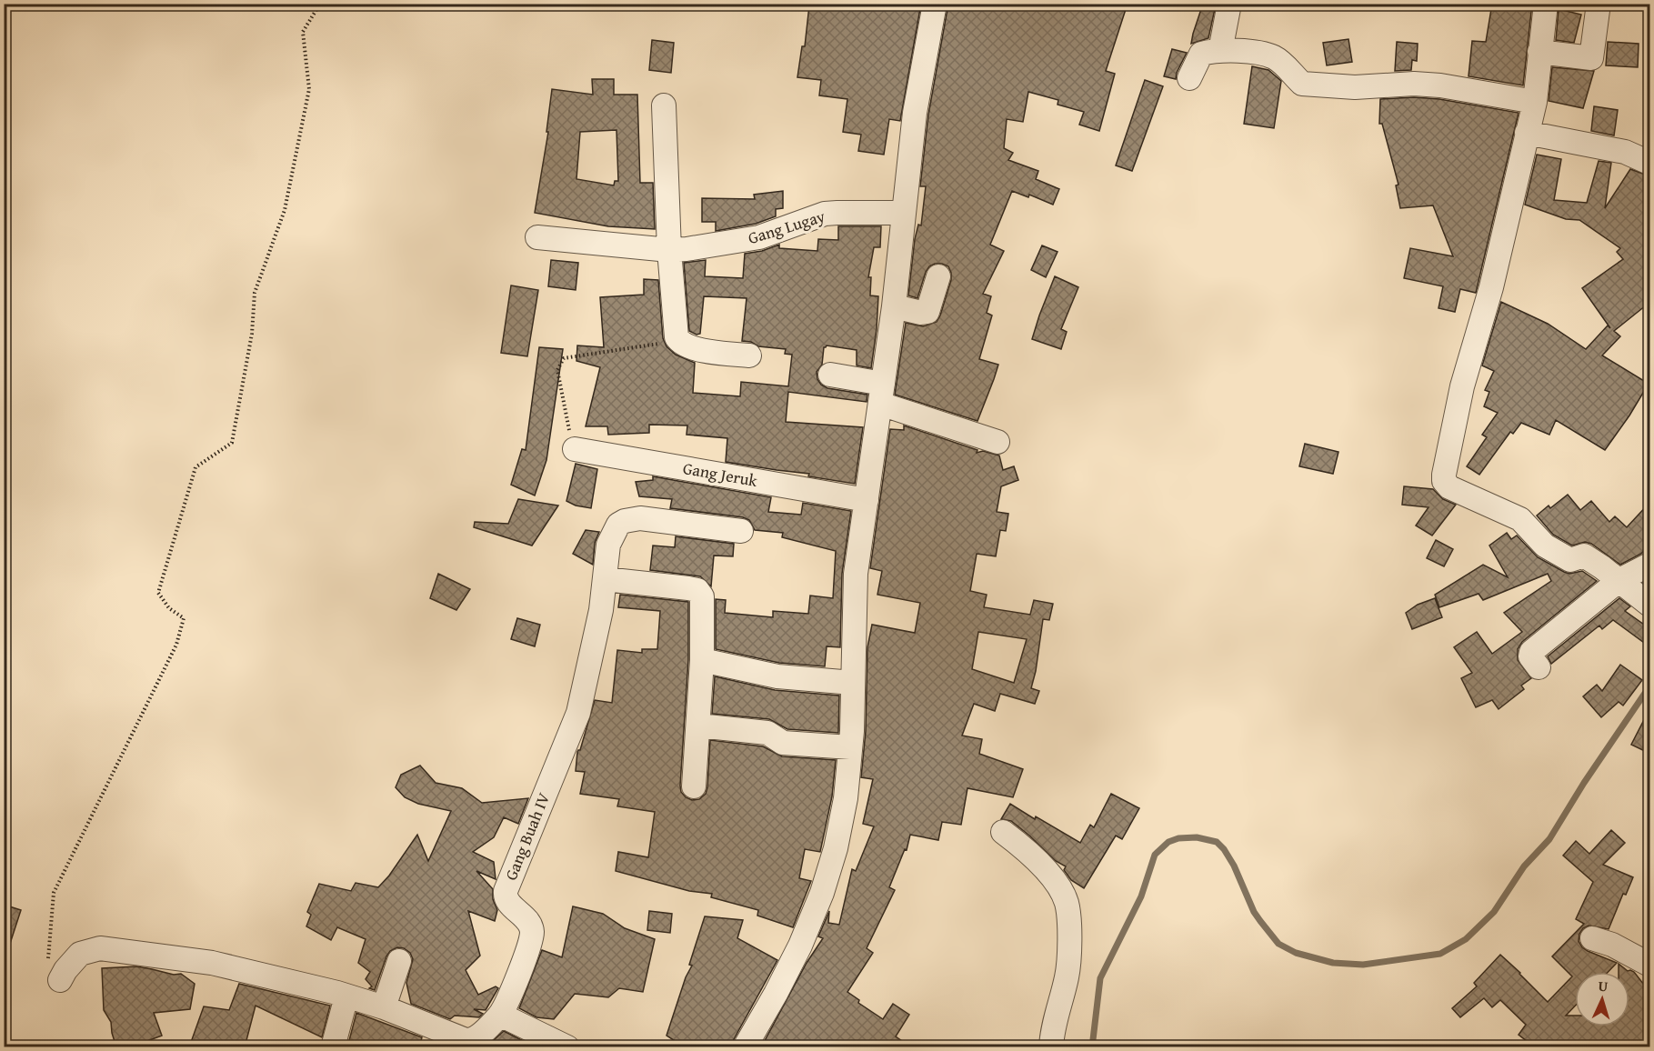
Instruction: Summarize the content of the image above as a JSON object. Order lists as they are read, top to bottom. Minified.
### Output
{"streets":{"street":["Gang Lugay","Gang Jeruk","Gang Buah IV"]},"north":"top"}
